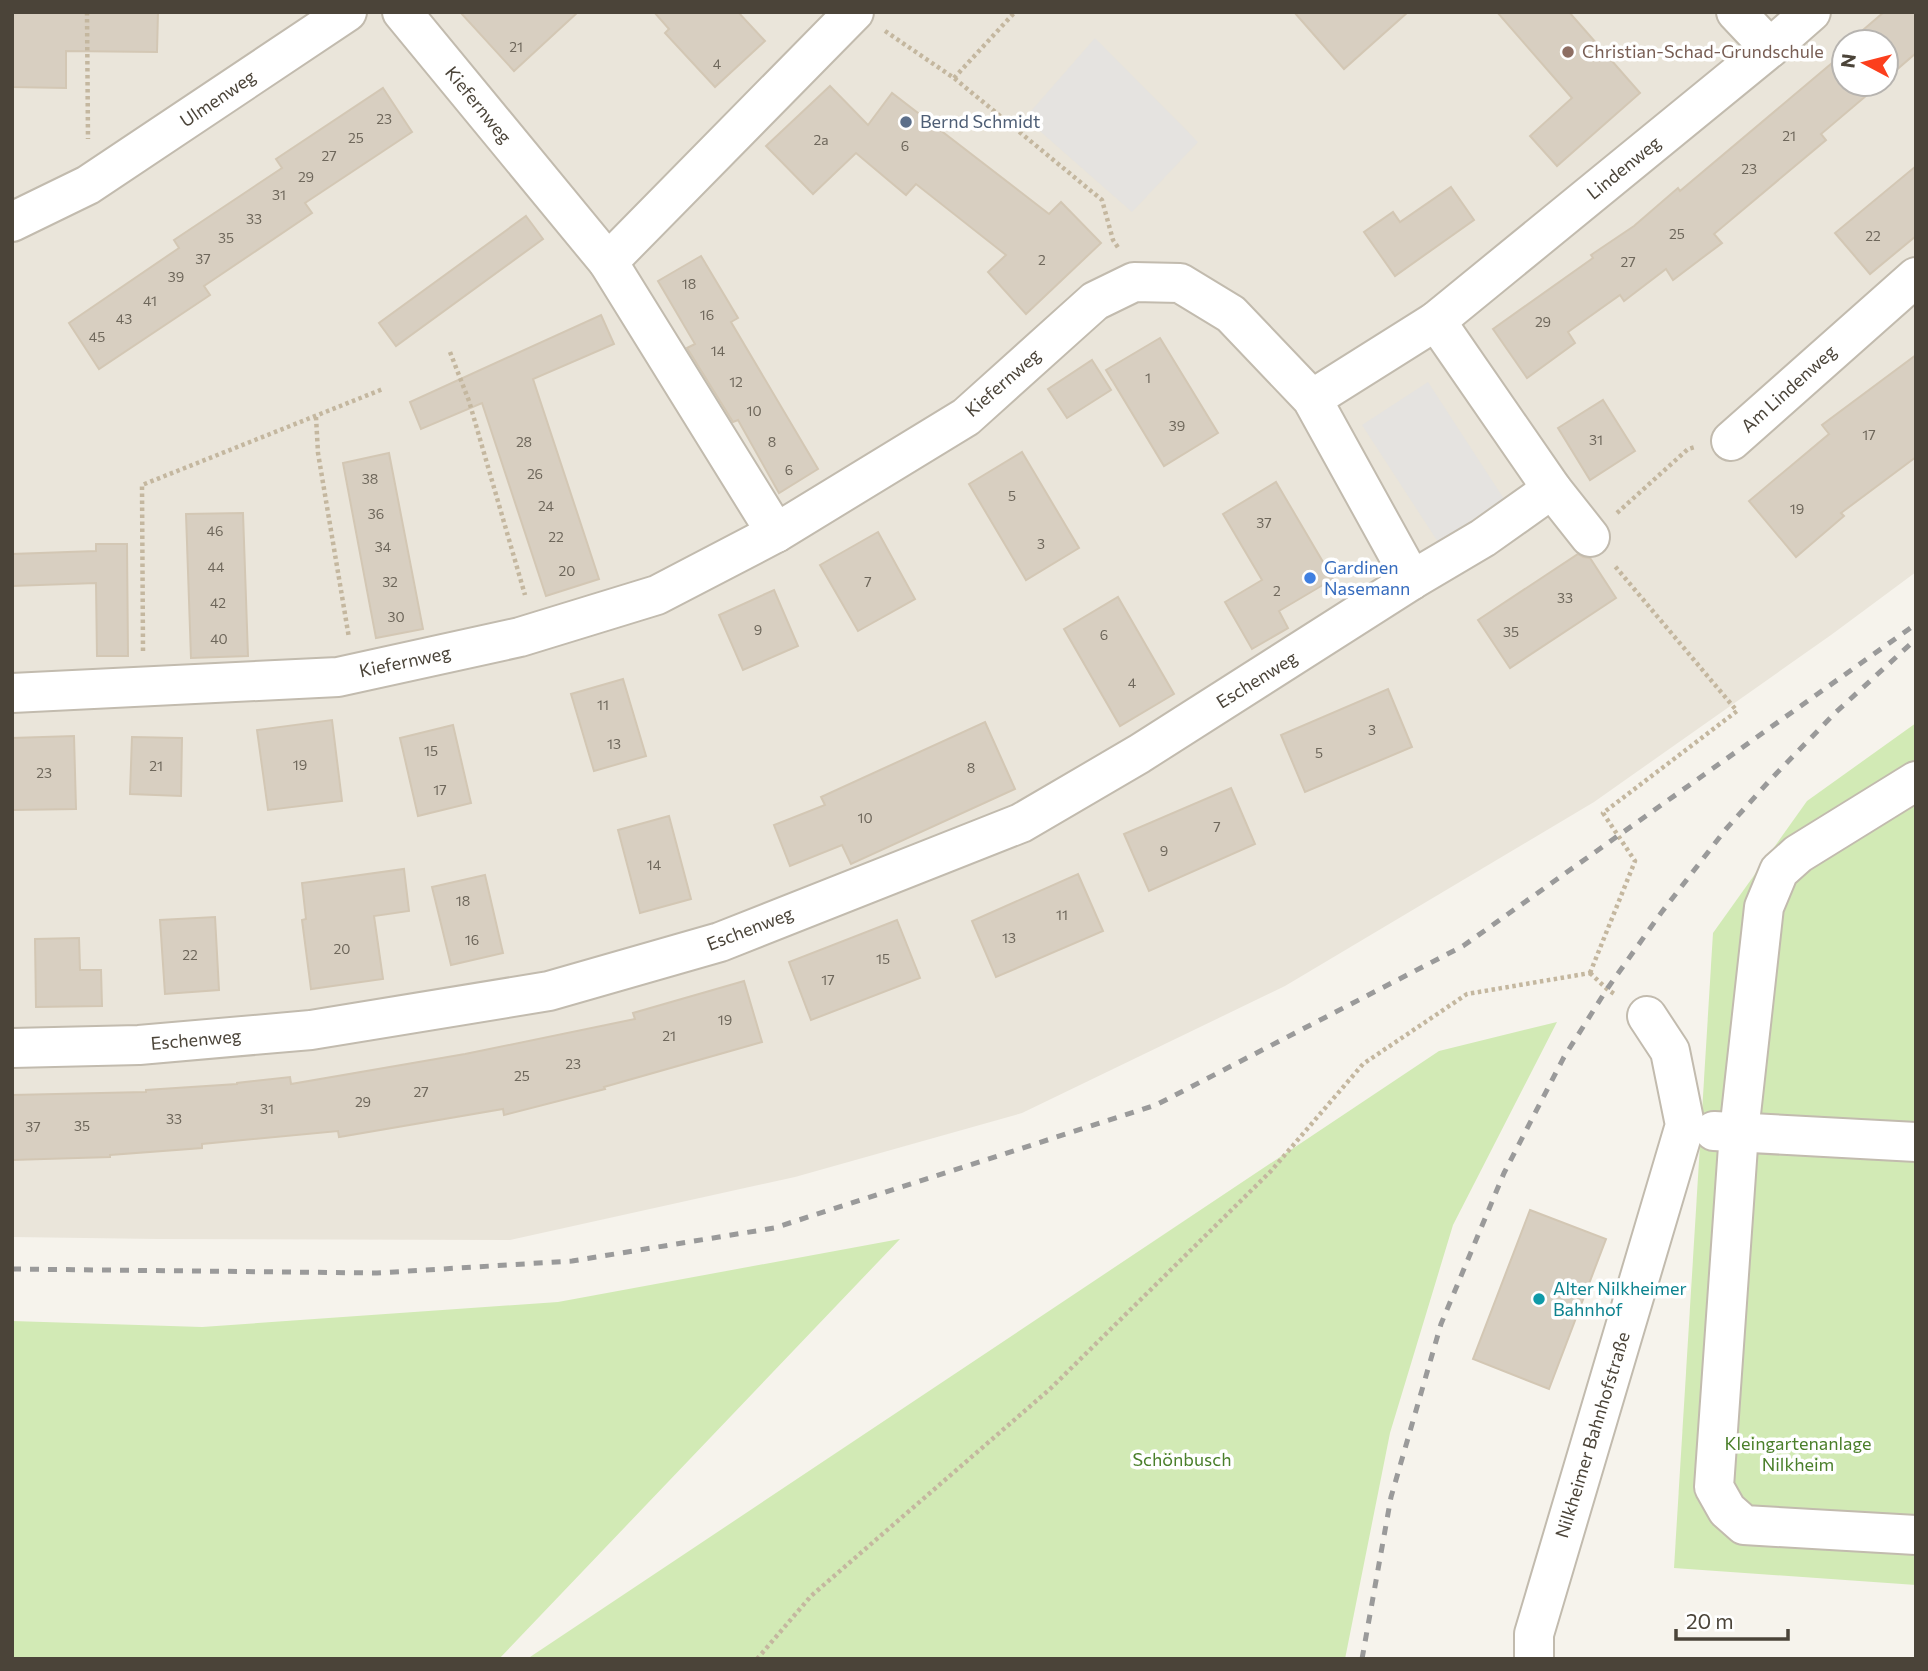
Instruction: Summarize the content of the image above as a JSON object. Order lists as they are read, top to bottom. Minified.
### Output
{"streets":{"street":["Ulmenweg","Kiefernweg","Lindenweg","Am Lindenweg","Eschenweg","Nilkheimer Bahnhofstraße"]},"crossings":[["Kiefernweg","Lindenweg"]],"parks":["Kleingartenanlage Nilkheim","Schönbusch"],"places":["Christian-Schad-Grundschule","Bernd Schmidt","Gardinen Nasemann","Alter Nilkheimer Bahnhof"],"house_numbers":["21","4","23","21","25","2a","6","27","23","29","31","33","25","22","35","37","2","27","39","18","41","16","43","29","45","14","1","12","10","39","17","31","28","8","6","26","38","5","24","19","36","37","46","22","3","34","44","20","32","7","2","33","42","30","9","35","6","40","4","11","3","13","15","5","19","21","8","23","17","10","7","9","14","18","11","13","16","20","22","15","17","19","21","23","25","27","29","31","33","35","37"],"scale_bar":"20 m","north":"left"}
